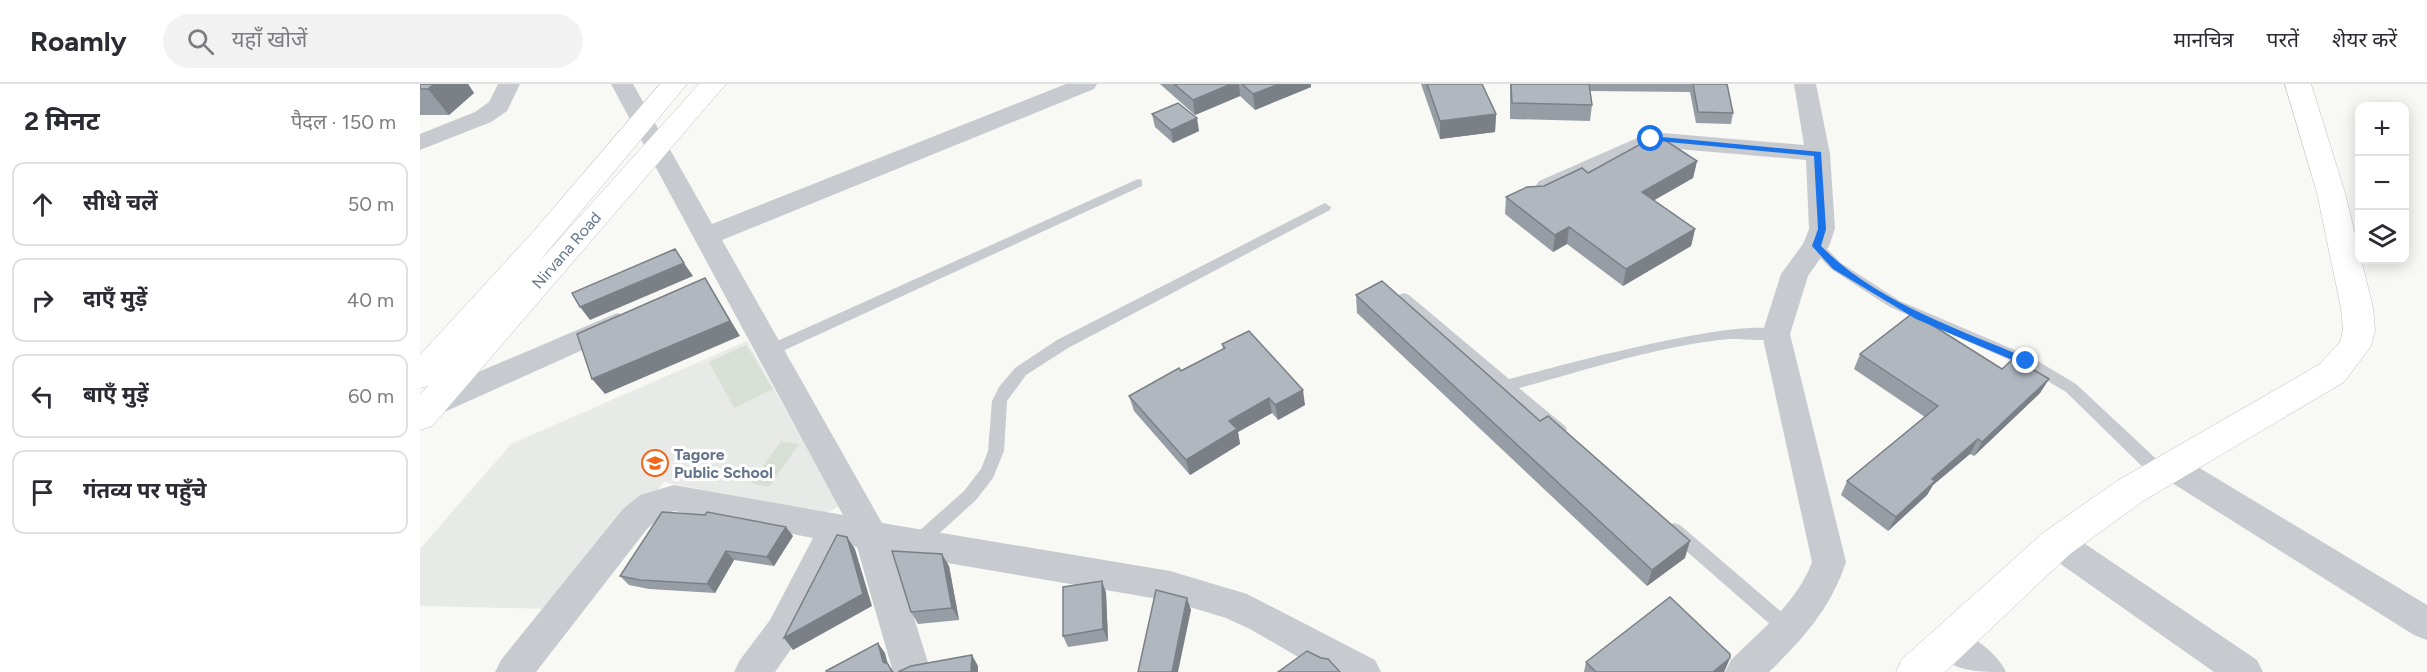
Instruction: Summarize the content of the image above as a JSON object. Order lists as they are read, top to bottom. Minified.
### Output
{"streets":{"street":["Nirvana Road"]},"places":{"school or university":["Tagore Public School"]},"page":{"header":"Roamly","search":"यहाँ खोजें","nav":["मानचित्र","परतें","शेयर करें"],"heading":["2 मिनट","पैदल · 150 m"],"map_buttons":["+","−"],"list":[["सीधे चलें","50 m"],["दाएँ मुड़ें","40 m"],["बाएँ मुड़ें","60 m"],"गंतव्य पर पहुँचे"]}}
